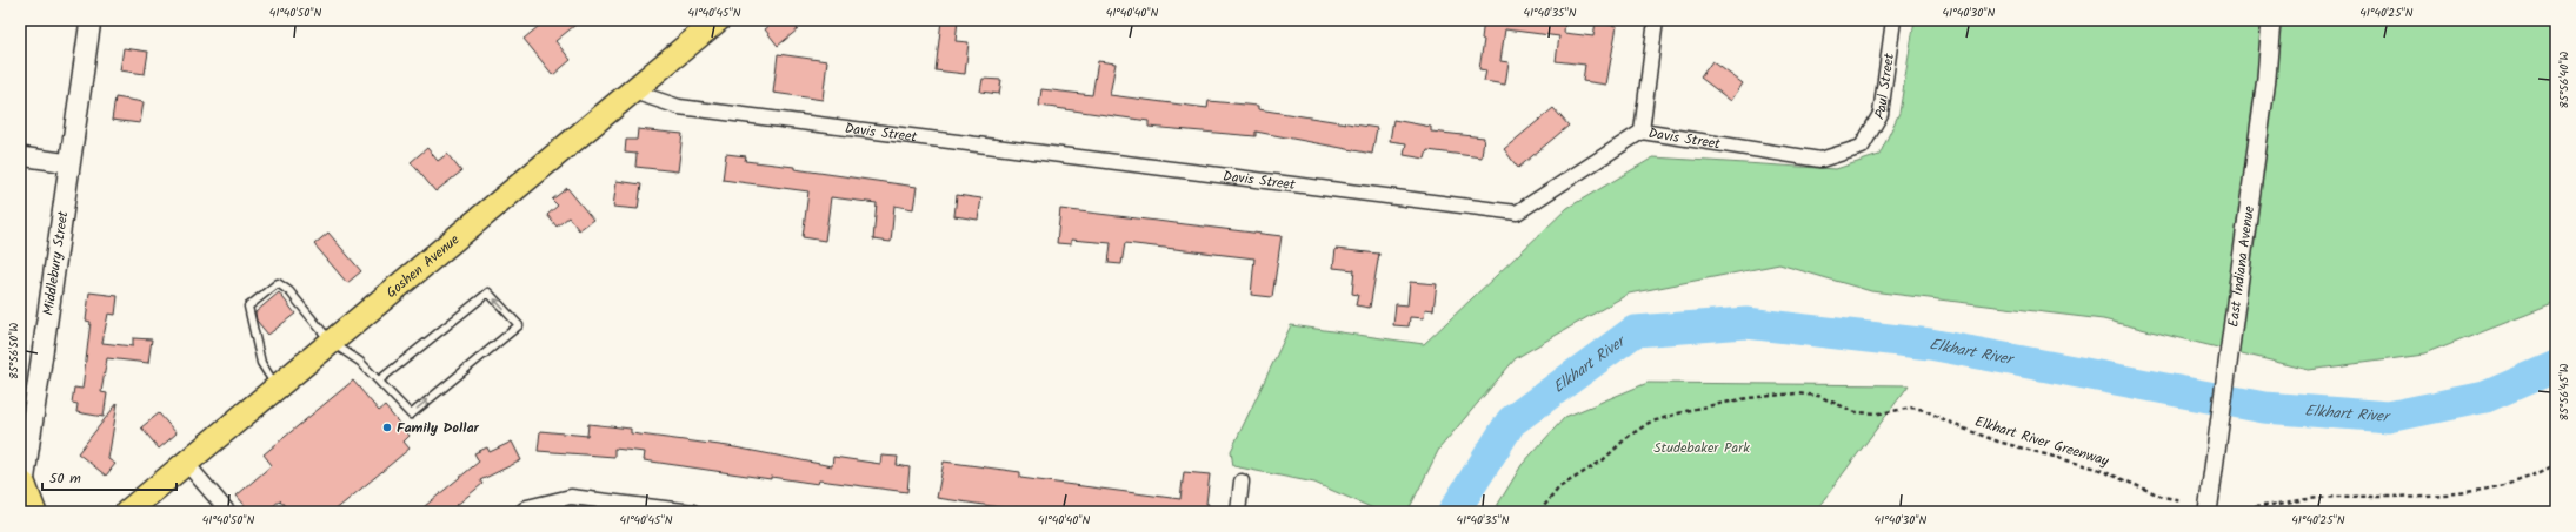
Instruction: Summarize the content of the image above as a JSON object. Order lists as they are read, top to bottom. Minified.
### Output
{"streets":{"main road":["Middlebury Street","Goshen Avenue"],"street":["Paul Street","Davis Street","East Indiana Avenue"],"path":["Elkhart River Greenway"]},"crossings":[["Paul Street","Davis Street"],["Davis Street","Goshen Avenue"]],"water":["Elkhart River"],"parks":["Studebaker Park"],"places":["Family Dollar"],"scale_bar":"50 m","coordinates":["41°40'50\"N","41°40'45\"N","41°40'40\"N","41°40'35\"N","41°40'30\"N","41°40'25\"N","85°56'40\"W","85°56'50\"W","85°56'45\"W"]}
